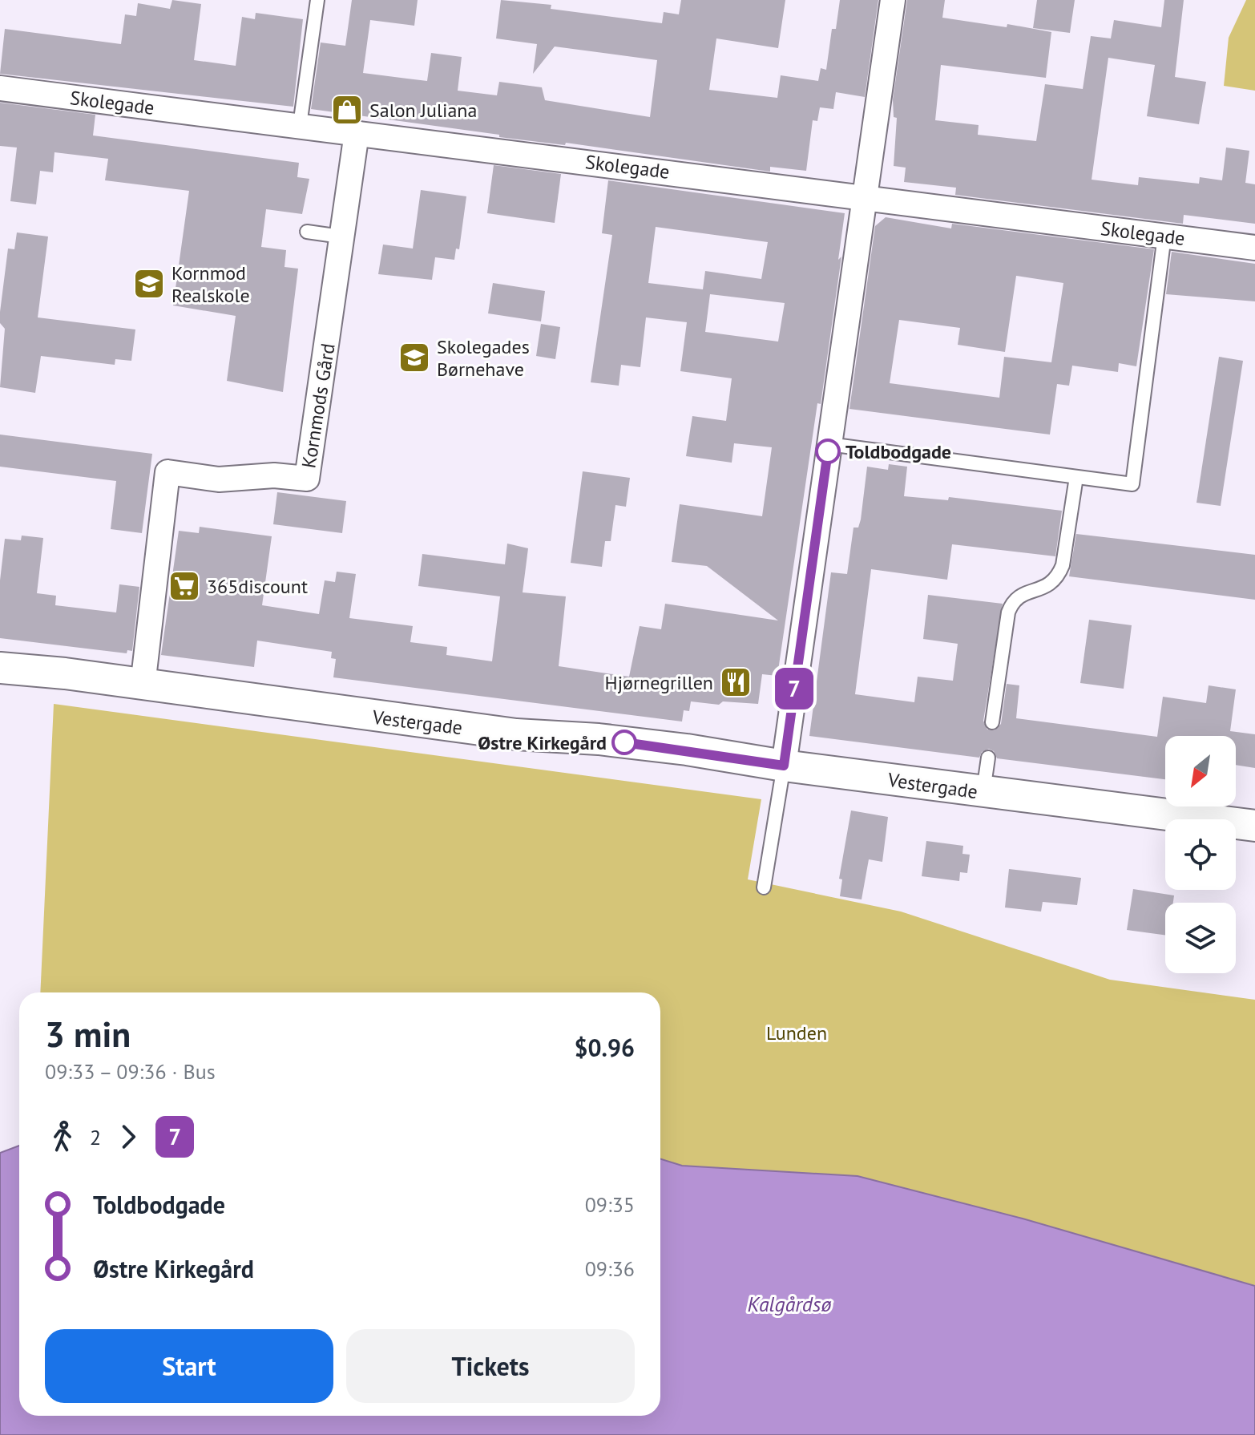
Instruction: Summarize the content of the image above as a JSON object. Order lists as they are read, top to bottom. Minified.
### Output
{"streets":{"street":["Skolegade","Kornmods Gård","Vestergade"]},"crossings":[["Skolegade","Kornmods Gård"],["Kornmods Gård","Vestergade"]],"water":["Kalgårdsø"],"parks":["Lunden"],"places":{"shop":["Salon Juliana"],"school or university":["Kornmod Realskole","Skolegades Børnehave"],"other":["Toldbodgade","Østre Kirkegård"],"supermarket":["365discount"],"restaurant":["Hjørnegrillen"]},"lines":["bus line 7"],"north":"bottom left","page":{"on_map":"7","heading":["3 min","09:33 – 09:36 · Bus","$0.96"],"legs":["2","7"],"list":[{"name":"Toldbodgade","value":"09:35"},{"name":"Østre Kirkegård","value":"09:36"}],"buttons":["Start","Tickets"]}}
